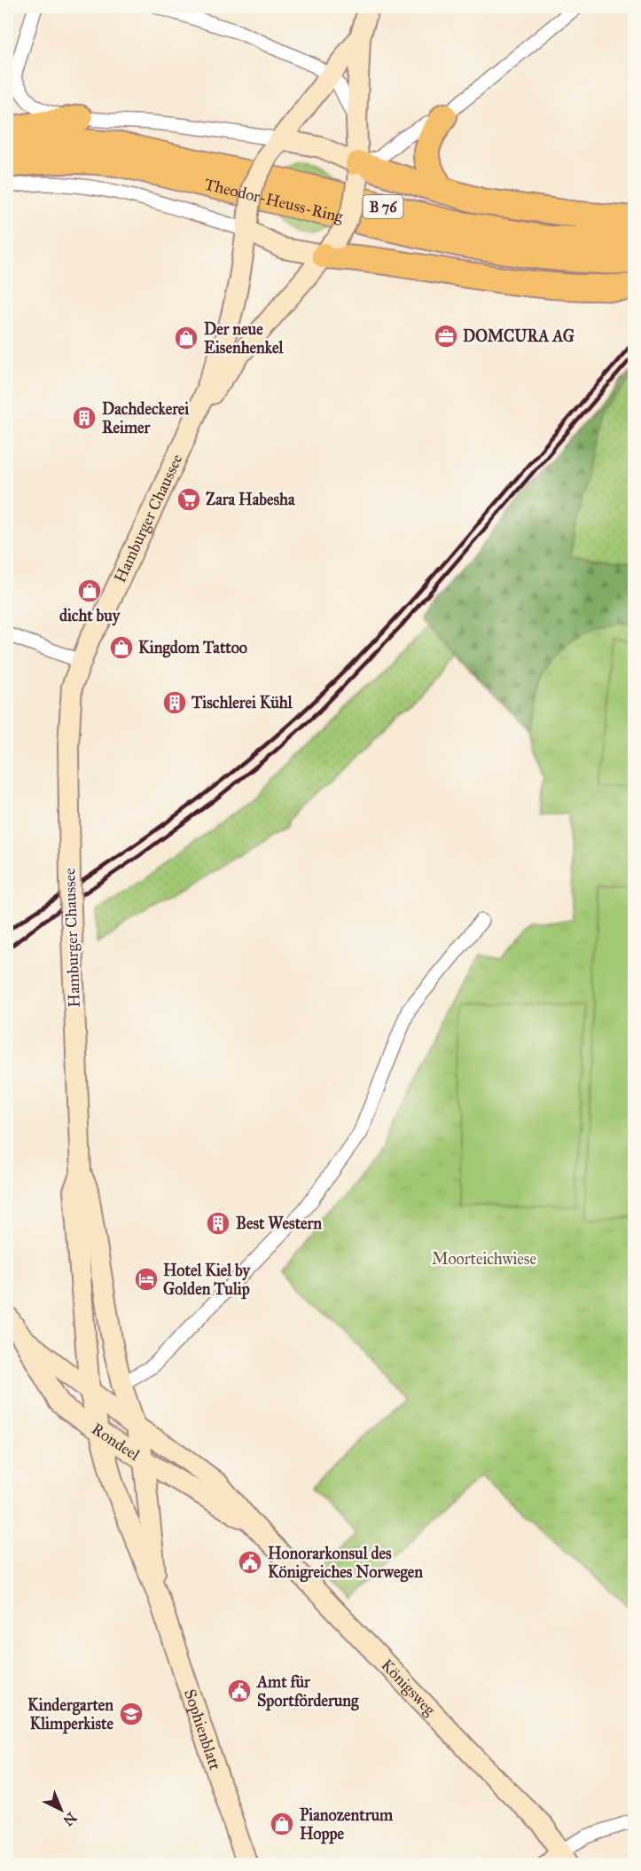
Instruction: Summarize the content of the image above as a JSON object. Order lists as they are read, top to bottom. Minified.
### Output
{"streets":{"highway":["Theodor-Heuss-Ring","B 76"],"main road":["Hamburger Chaussee","Rondeel","Königsweg","Sophienblatt"]},"crossings":[["Theodor-Heuss-Ring","Hamburger Chaussee"],["Hamburger Chaussee","Rondeel"],["Hamburger Chaussee","Königsweg"],["Rondeel","Königsweg"],["Rondeel","Sophienblatt"],["Königsweg","Sophienblatt"]],"parks":["Moorteichwiese"],"places":{"office":["DOMCURA AG"],"shop":["Der neue Eisenhenkel","dicht buy","Kingdom Tattoo","Pianozentrum Hoppe"],"building":["Dachdeckerei Reimer","Tischlerei Kühl","Best Western"],"supermarket":["Zara Habesha"],"hotel":["Hotel Kiel by Golden Tulip"],"public building":["Honorarkonsul des Königreiches Norwegen","Amt für Sportförderung"],"school or university":["Kindergarten Klimperkiste"]},"north":"bottom right"}
